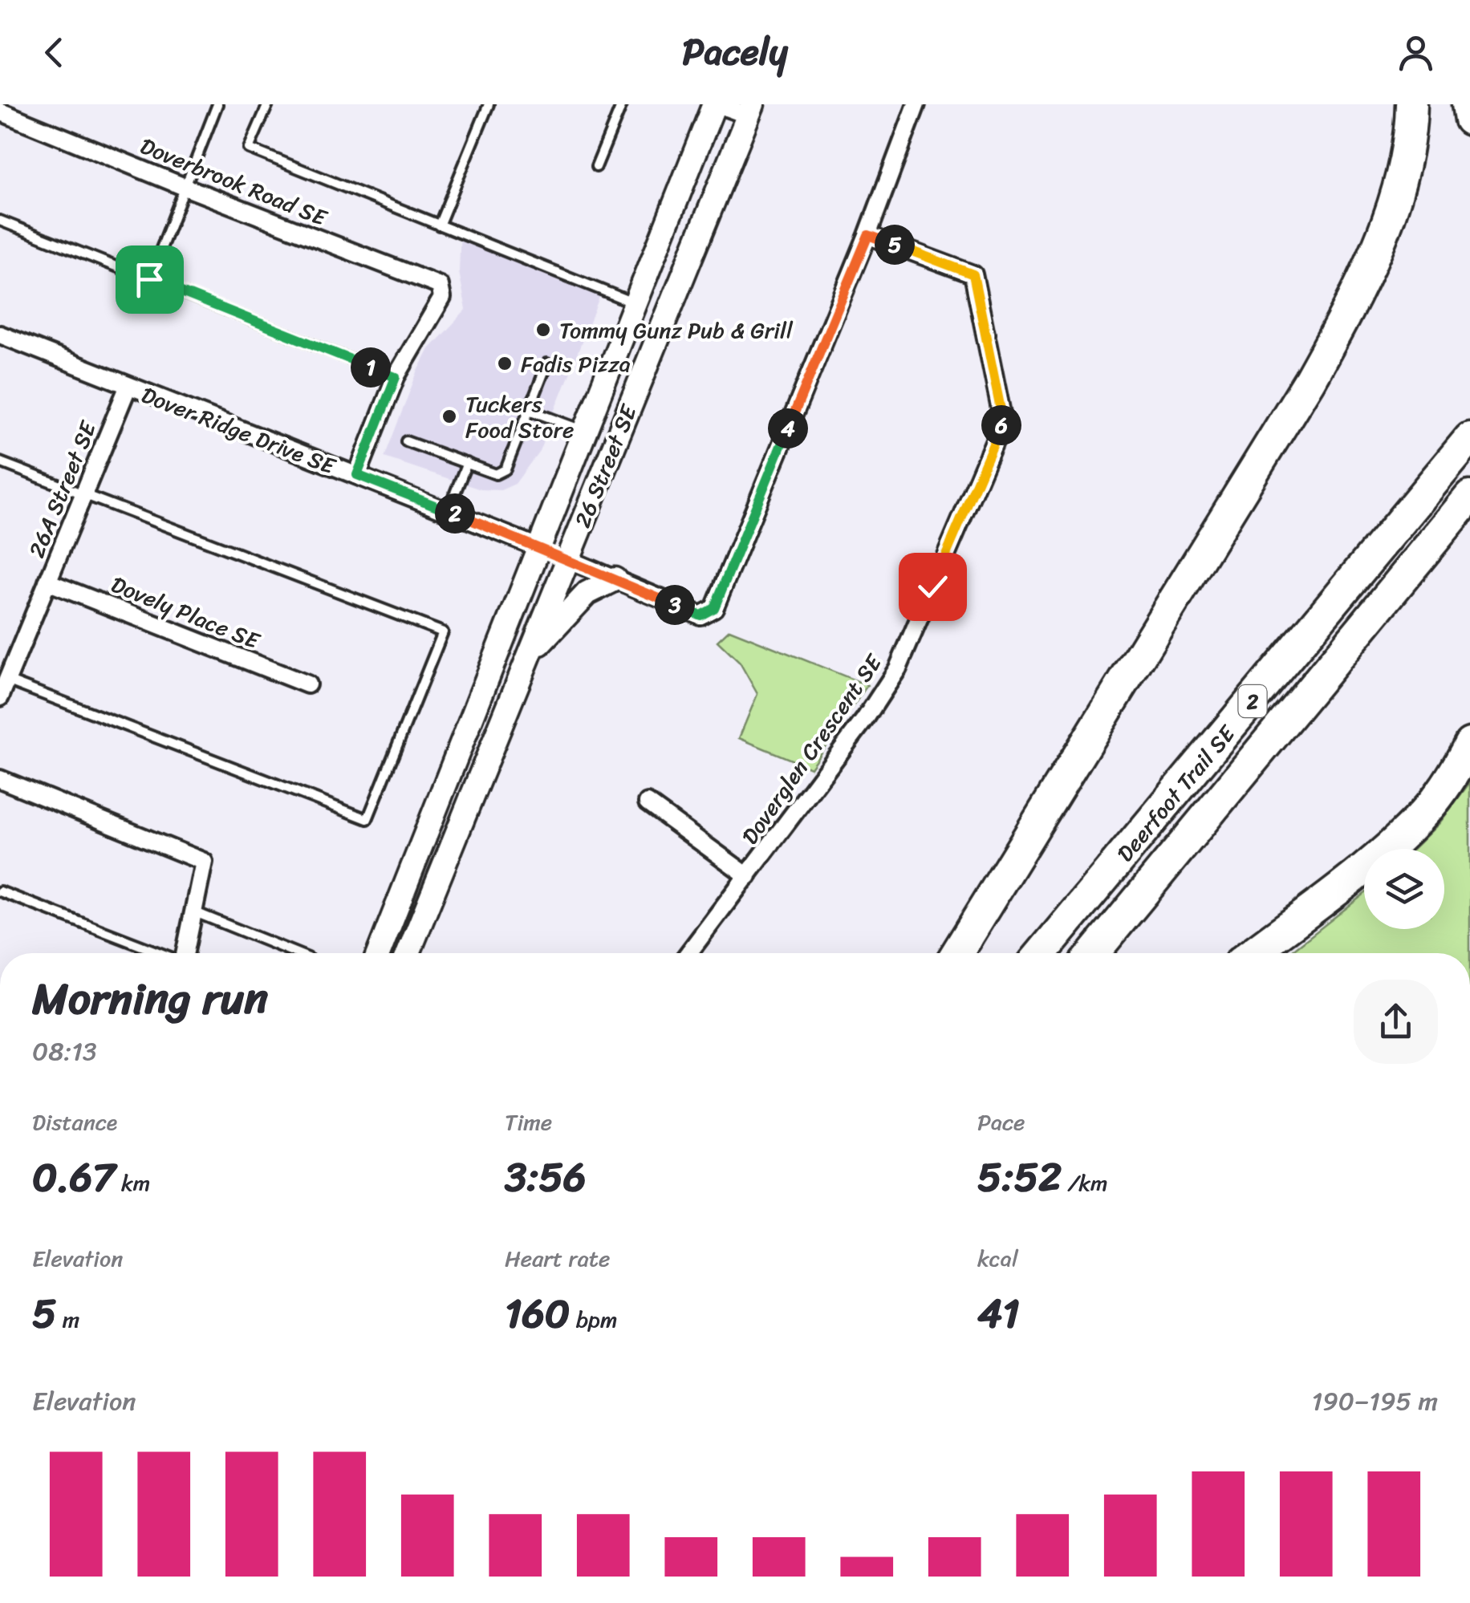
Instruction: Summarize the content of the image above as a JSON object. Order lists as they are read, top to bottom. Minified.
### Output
{"streets":{"highway":["2","Deerfoot Trail SE"],"street":["Doverbrook Road SE","Dover Ridge Drive SE","26 Street SE","26A Street SE","Dovely Place SE","Doverglen Crescent SE"]},"crossings":[["Dover Ridge Drive SE","26 Street SE"],["Dover Ridge Drive SE","26A Street SE"],["26A Street SE","Dovely Place SE"]],"places":["Tommy Gunz Pub & Grill","Fadis Pizza","Tuckers Food Store"],"page":{"header":"Pacely","pins":["5","1","6","4","2","3"],"heading":["Morning run","08:13"],"stats":[["Distance","0.67 km"],["Time","3:56"],["Pace","5:52 /km"],["Elevation","5 m"],["Heart rate","160 bpm"],["kcal","41"]],"chart":["Elevation","190–195 m"]}}
